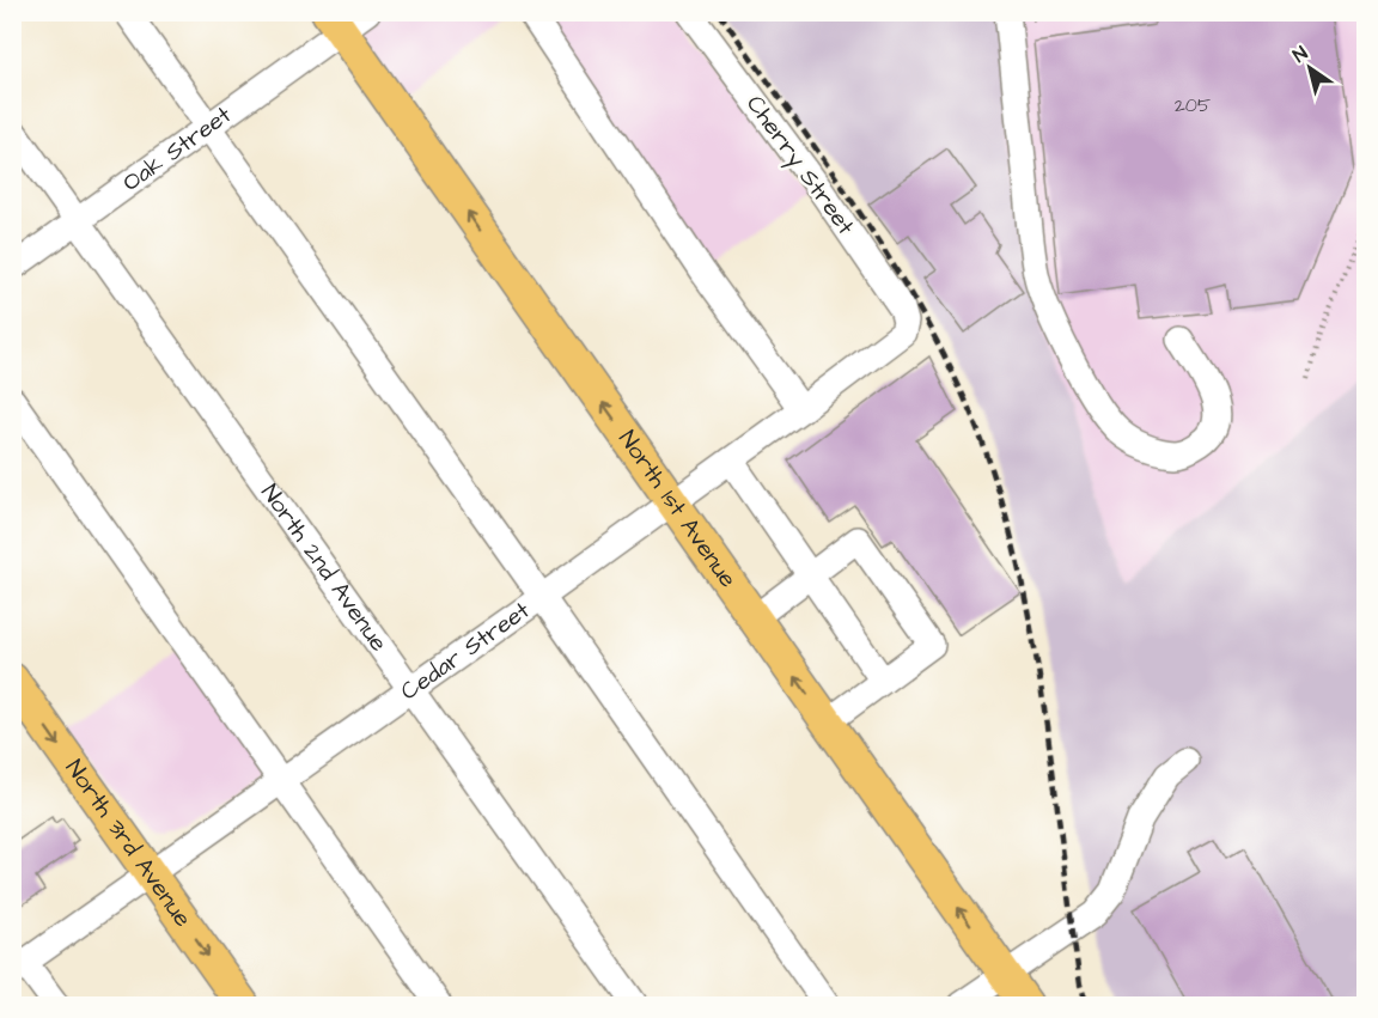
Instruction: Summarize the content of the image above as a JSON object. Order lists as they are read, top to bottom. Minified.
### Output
{"streets":{"main road":["North 1st Avenue","North 3rd Avenue"],"street":["Oak Street","Cherry Street","North 2nd Avenue","Cedar Street"]},"crossings":[["Oak Street","North 1st Avenue"],["Oak Street","North 2nd Avenue"],["Cherry Street","Cedar Street"],["North 1st Avenue","Cedar Street"],["North 2nd Avenue","Cedar Street"],["Cedar Street","North 3rd Avenue"]],"one_way":["North 1st Avenue","North 3rd Avenue"],"house_numbers":["205"],"north":"top left"}
